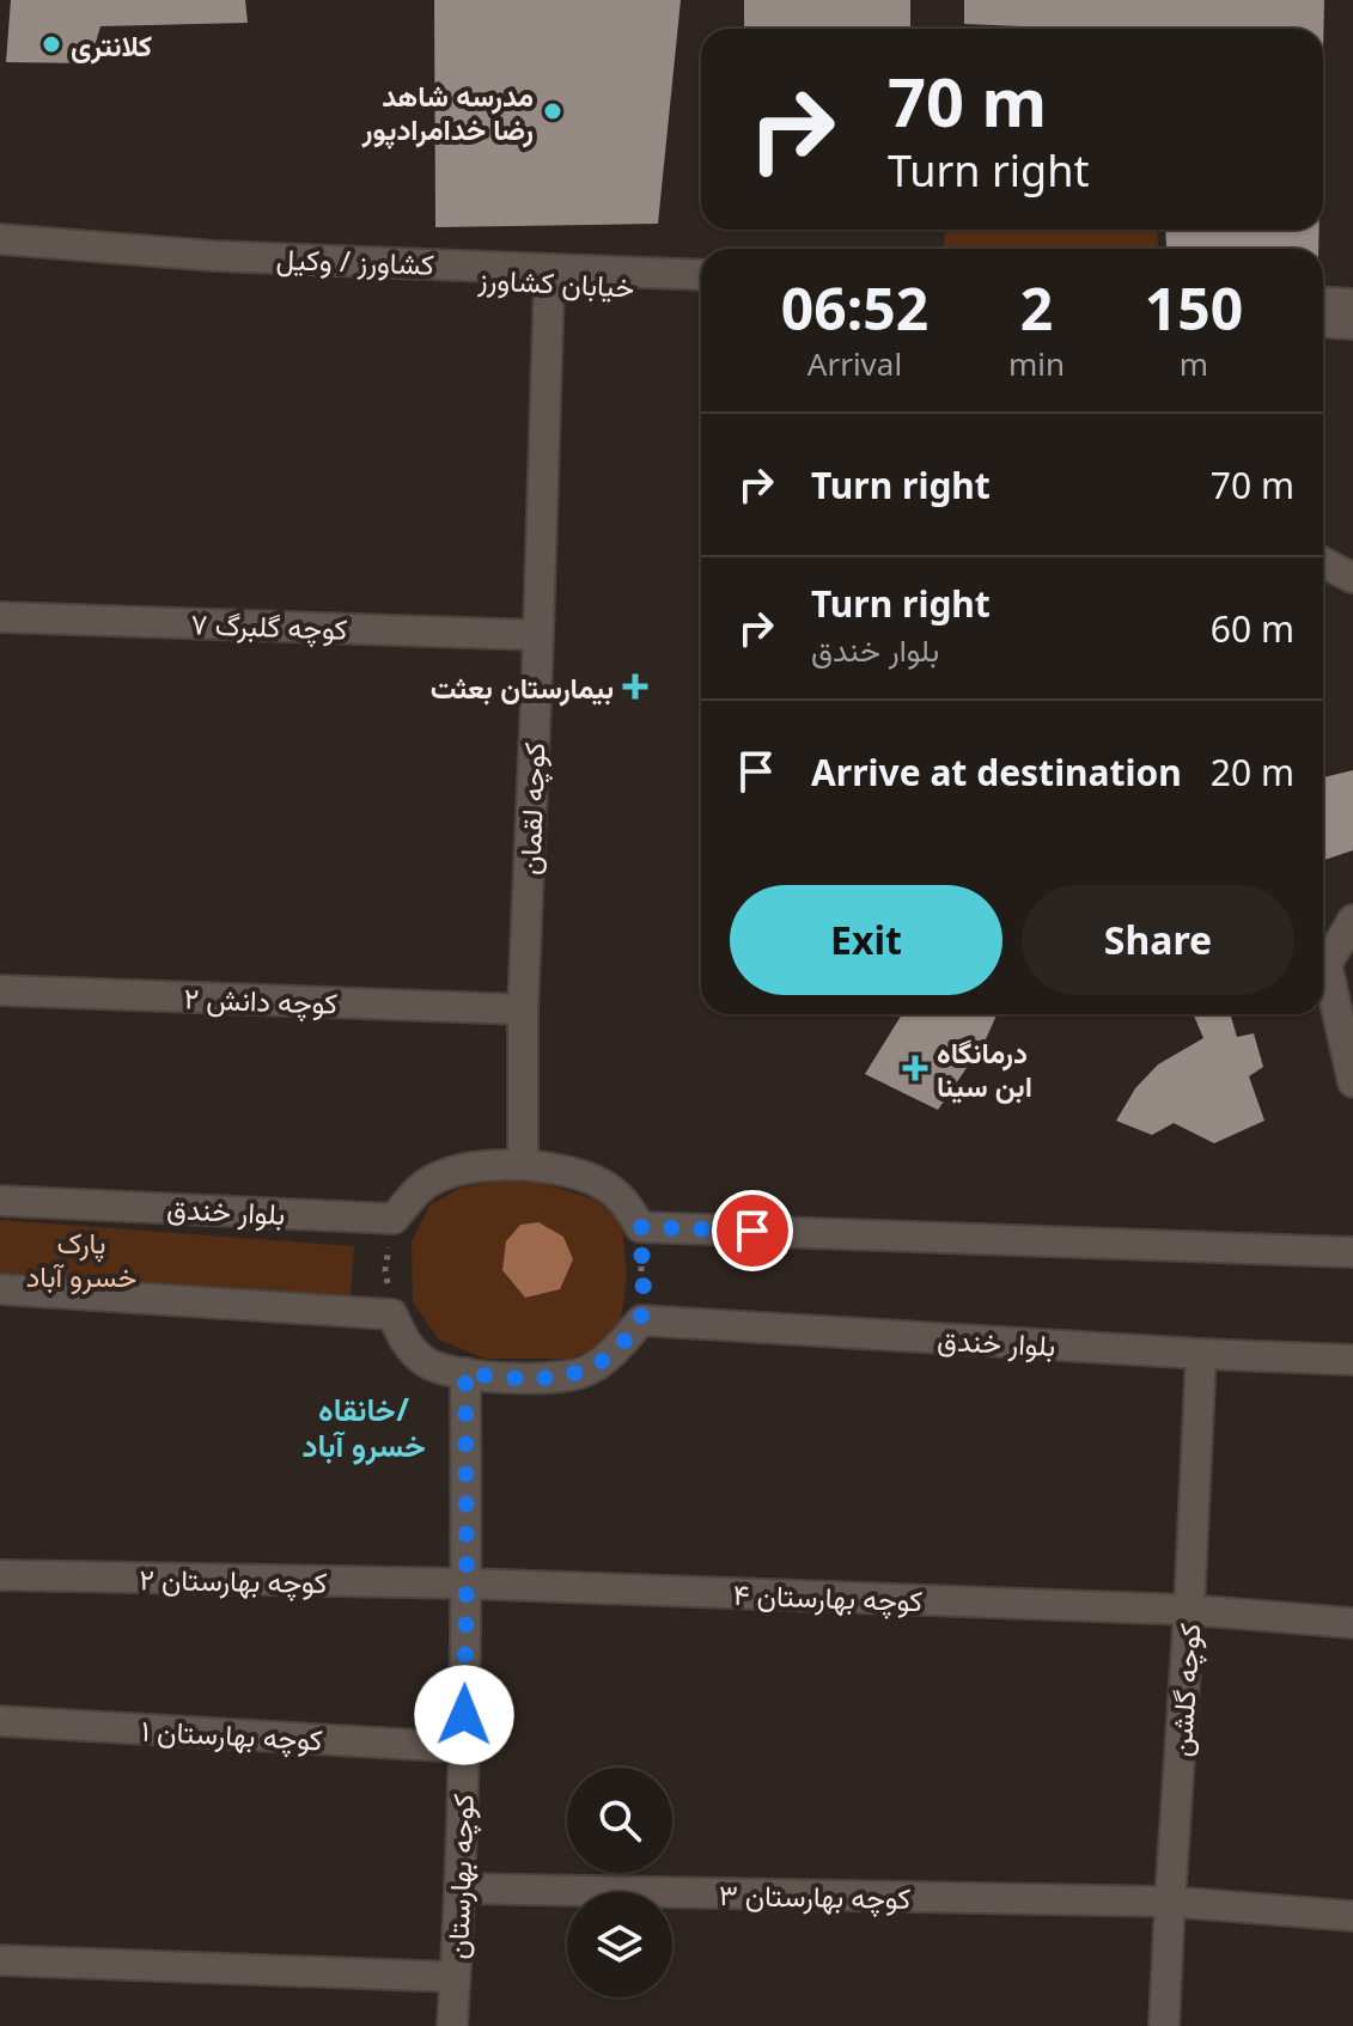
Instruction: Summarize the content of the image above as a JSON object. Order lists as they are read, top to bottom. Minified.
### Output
{"streets":{"street":["کشاورز / وکیل","خیابان کشاورز","کوچه گلبرگ ۷","کوچه لقمان","کوچه دانش ۲","بلوار خندق","کوچه بهارستان ۲","کوچه بهارستان ۴","کوچه گلشن","کوچه بهارستان ۱","کوچه بهارستان","کوچه بهارستان ۳"]},"crossings":[["خیابان کشاورز","کوچه لقمان"],["کوچه گلبرگ ۷","کوچه لقمان"],["کوچه لقمان","کوچه دانش ۲"],["کوچه لقمان","بلوار خندق"],["کوچه لقمان","کوچه بهارستان"],["بلوار خندق","کوچه گلشن"],["بلوار خندق","کوچه بهارستان"],["کوچه بهارستان ۲","کوچه بهارستان ۴"],["کوچه بهارستان ۲","کوچه بهارستان"],["کوچه بهارستان ۴","کوچه گلشن"],["کوچه بهارستان ۴","کوچه بهارستان"],["کوچه گلشن","کوچه بهارستان ۳"],["کوچه بهارستان ۱","کوچه بهارستان"],["کوچه بهارستان","کوچه بهارستان ۳"]],"districts":["خانقاه/ خسرو آباد"],"parks":["پارک خسرو آباد"],"places":{"other":["کلانتری","مدرسه شاهد رضا خدامرادپور"],"health":["بیمارستان بعثت","درمانگاه ابن سینا"]},"page":{"turn":["70 m","Turn right"],"eta":["06:52","Arrival","2","min","150","m"],"list":[{"name":"Turn right","value":"70 m"},{"name":"Turn right","note":"بلوار خندق","value":"60 m"},{"name":"Arrive at destination","value":"20 m"}],"buttons":["Exit","Share"]}}
